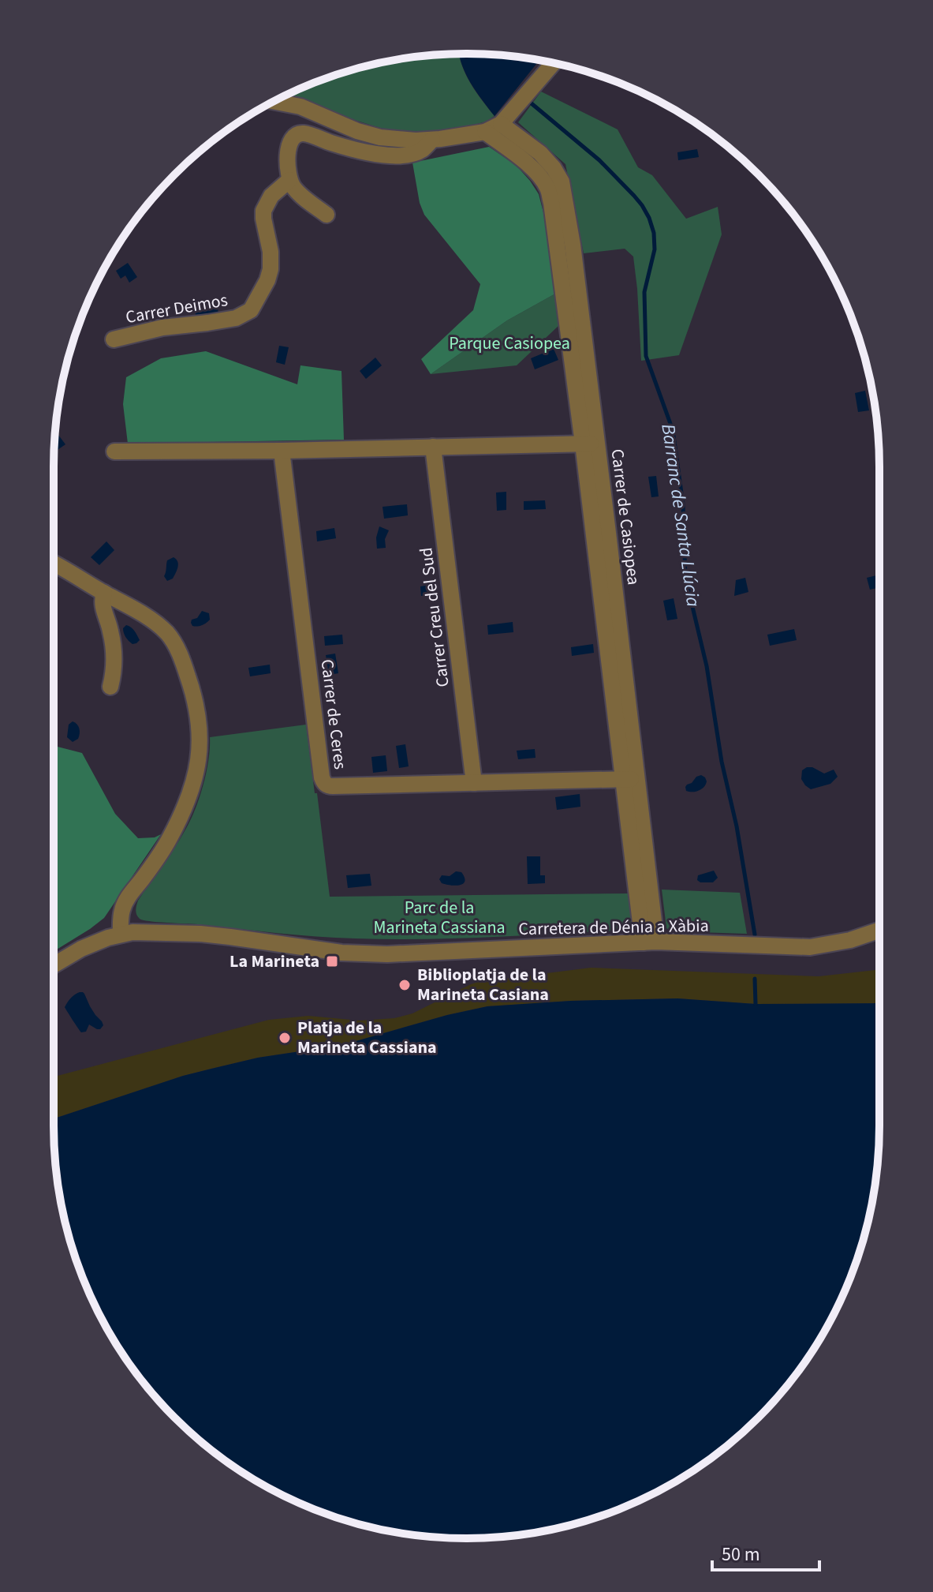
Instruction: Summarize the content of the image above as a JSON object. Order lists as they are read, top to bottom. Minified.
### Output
{"streets":{"street":["Carrer Deimos","Carrer de Casiopea","Carrer Creu del Sud","Carrer de Ceres","Carretera de Dénia a Xàbia"]},"crossings":[["Carrer de Casiopea","Carrer de Ceres"],["Carrer de Casiopea","Carretera de Dénia a Xàbia"],["Carrer Creu del Sud","Carrer de Ceres"]],"water":["Barranc de Santa Llúcia"],"parks":["Parque Casiopea","Parc de la Marineta Cassiana"],"places":{"transit":["La Marineta"],"other":["Biblioplatja de la Marineta Casiana","Platja de la Marineta Cassiana"]},"scale_bar":"50 m"}
